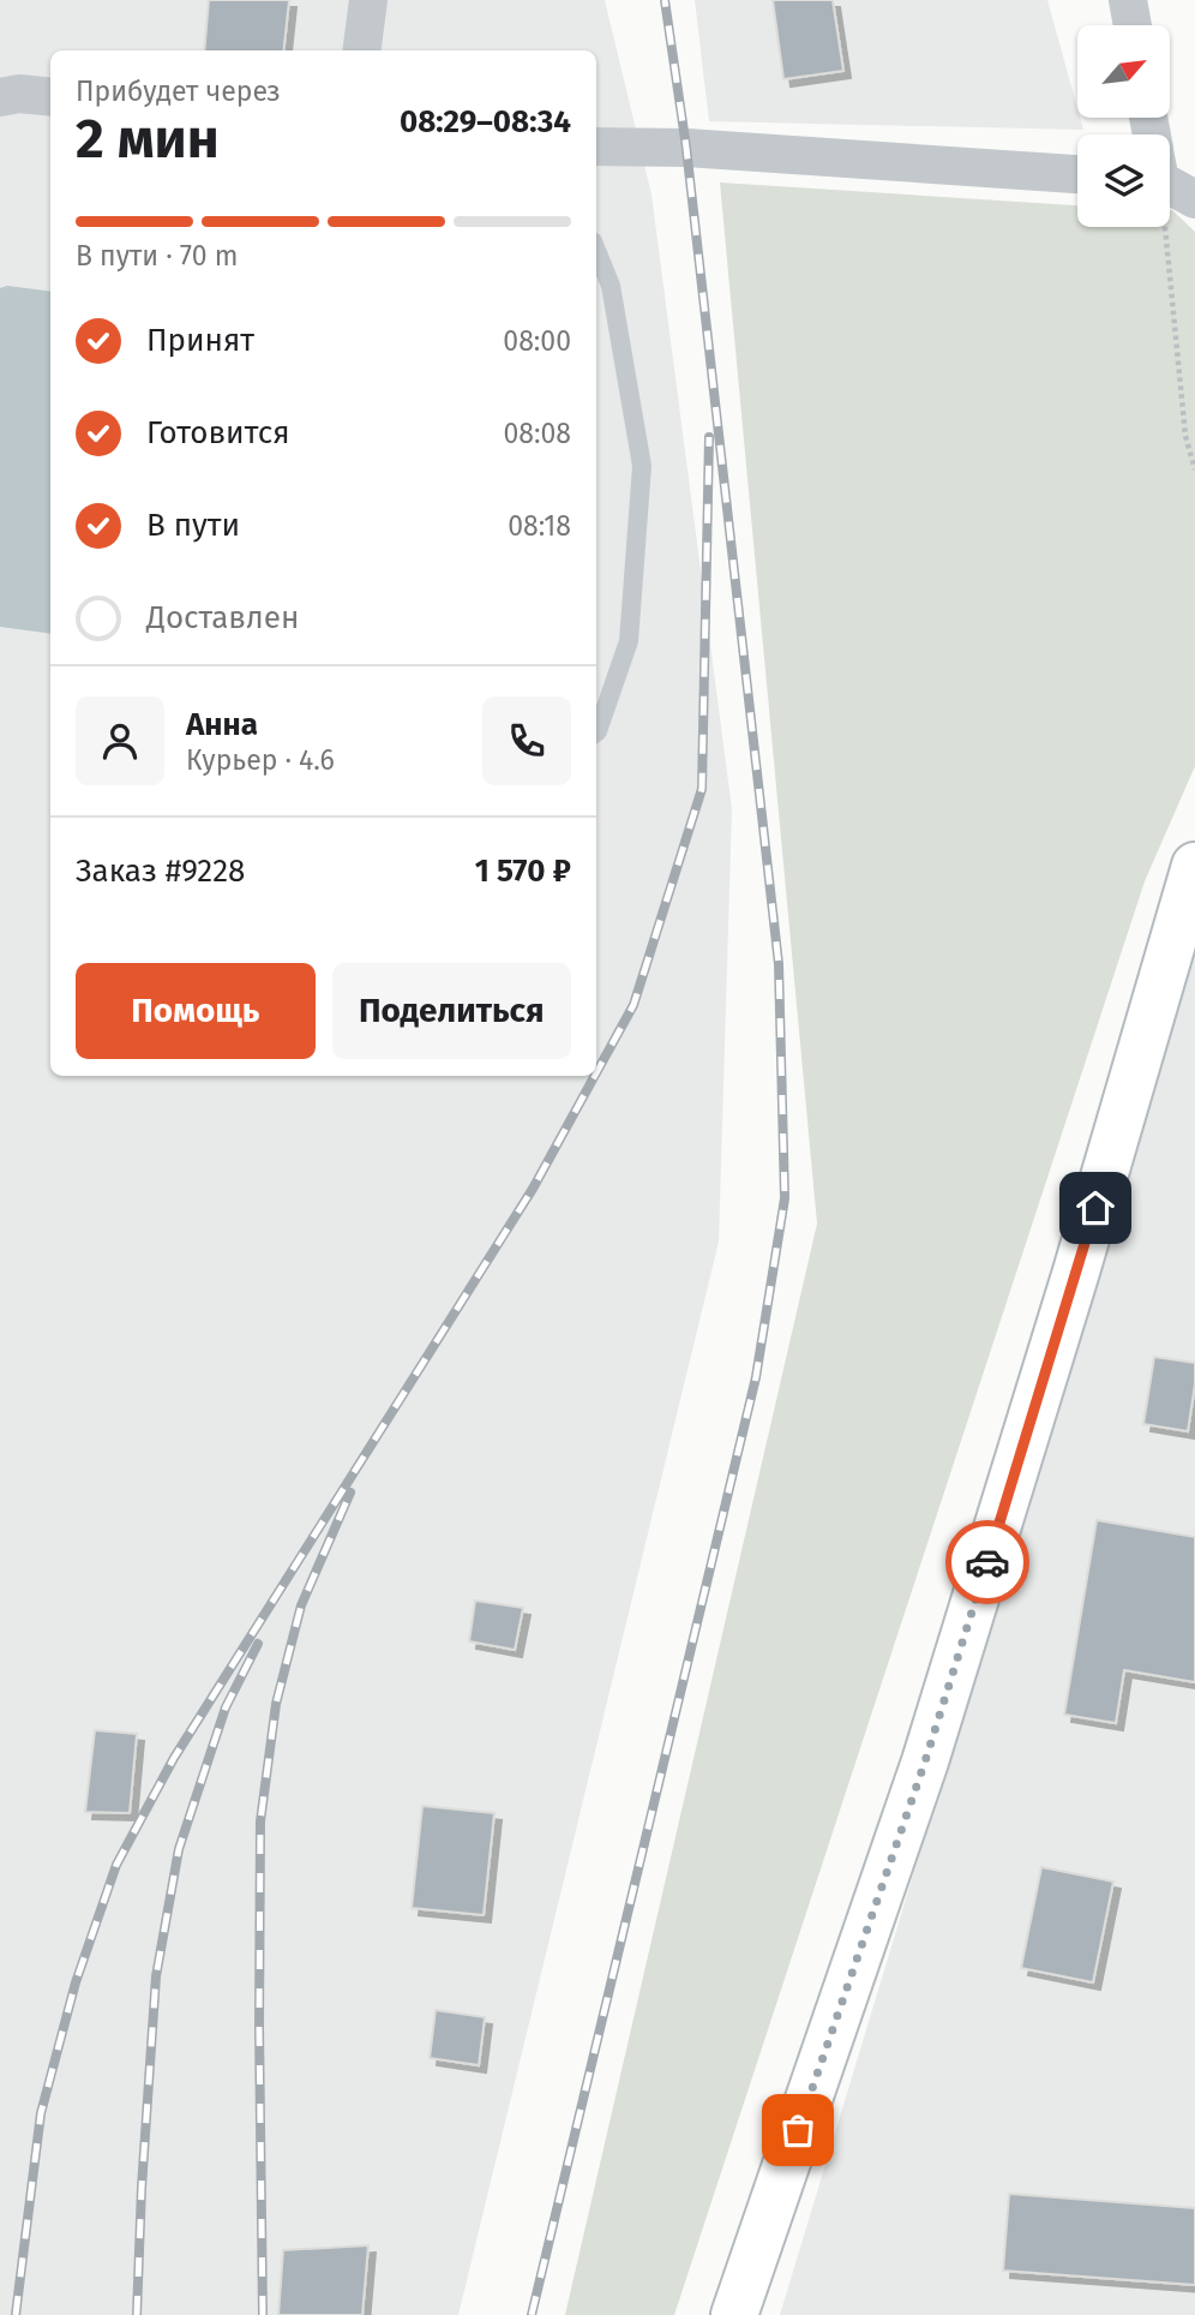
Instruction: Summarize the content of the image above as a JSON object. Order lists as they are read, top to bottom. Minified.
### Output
{"north":"top right","page":{"heading":["2 мин","Прибудет через","08:29–08:34"],"panel":["Анна","Курьер · 4.6","Заказ #9228","1 570 ₽"],"bar":"В пути · 70 m","list":[["Принят","08:00"],["Готовится","08:08"],["В пути","08:18"],"Доставлен"],"buttons":["Помощь","Поделиться"]}}
